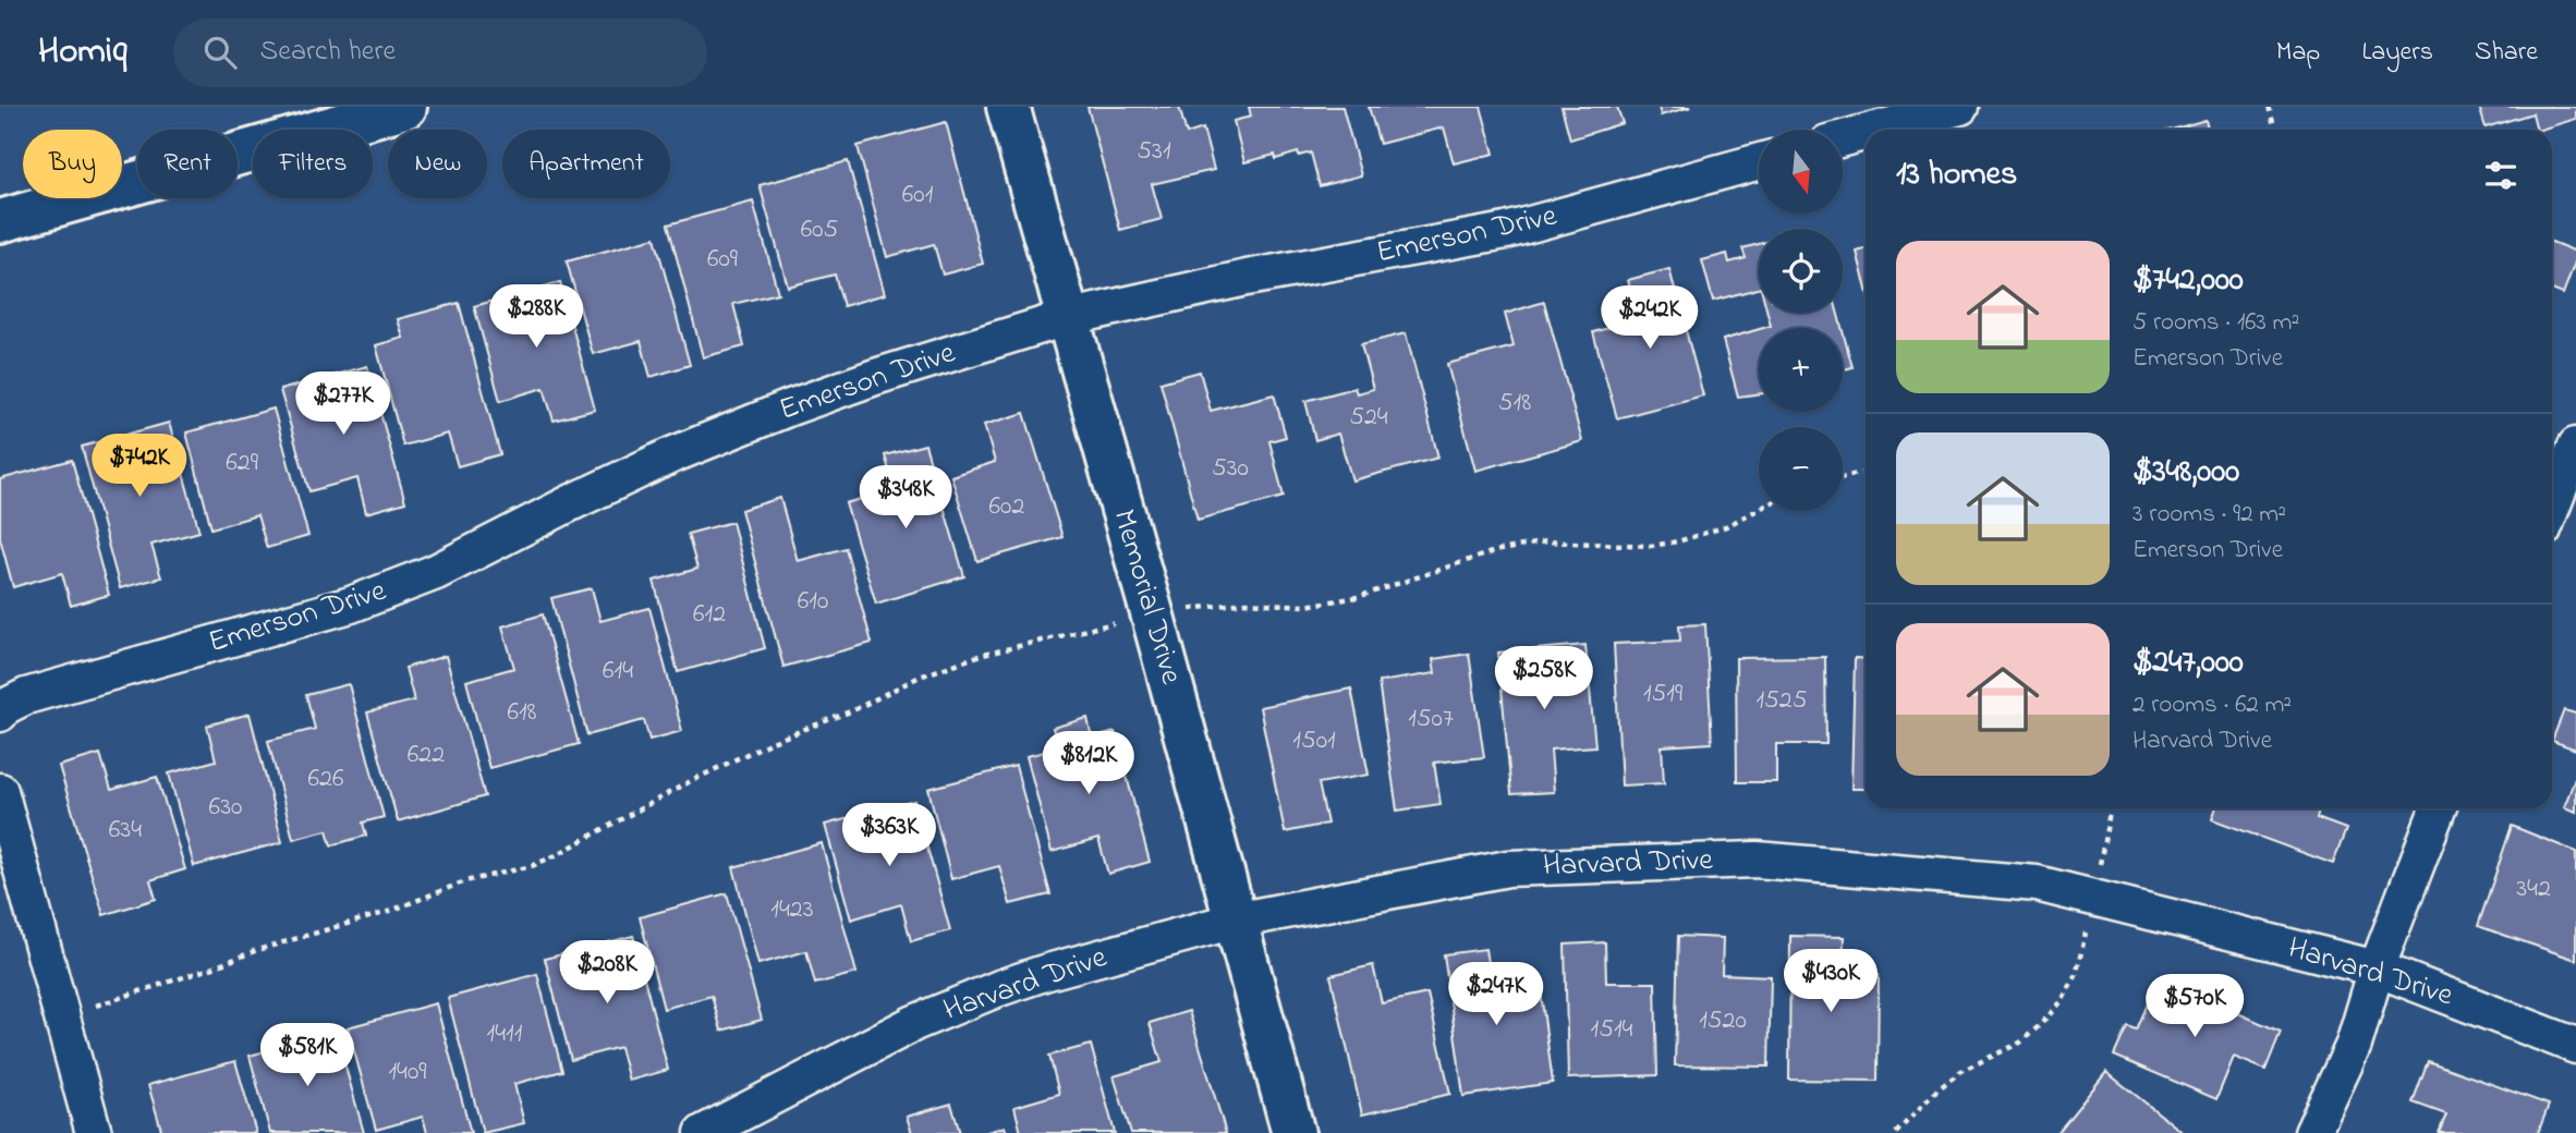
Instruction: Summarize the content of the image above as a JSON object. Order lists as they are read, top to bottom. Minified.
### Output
{"streets":{"street":["Emerson Drive","Memorial Drive","Harvard Drive"]},"crossings":[["Emerson Drive","Memorial Drive"],["Memorial Drive","Harvard Drive"]],"house_numbers":["531","601","605","609","518","524","629","530","602","610","612","614","1519","1525","618","1507","1501","622","626","630","634","342","1423","1520","1514","1411","1409"],"north":"bottom","page":{"header":"Homiq","search":"Search here","nav":["Map","Layers","Share"],"map_buttons":["+","−"],"chip":["Buy","Rent","Filters","New","Apartment"],"heading":"13 homes","list":[{"name":"$742,000","note":"5 rooms · 163 m² · Emerson Drive"},{"name":"$348,000","note":"3 rooms · 92 m² · Emerson Drive"},{"name":"$247,000","note":"2 rooms · 62 m² · Harvard Drive"}],"price":["$288K","$242K","$277K","$742K","$348K","$258K","$812K","$363K","$208K","$430K","$247K","$570K","$581K"]}}
